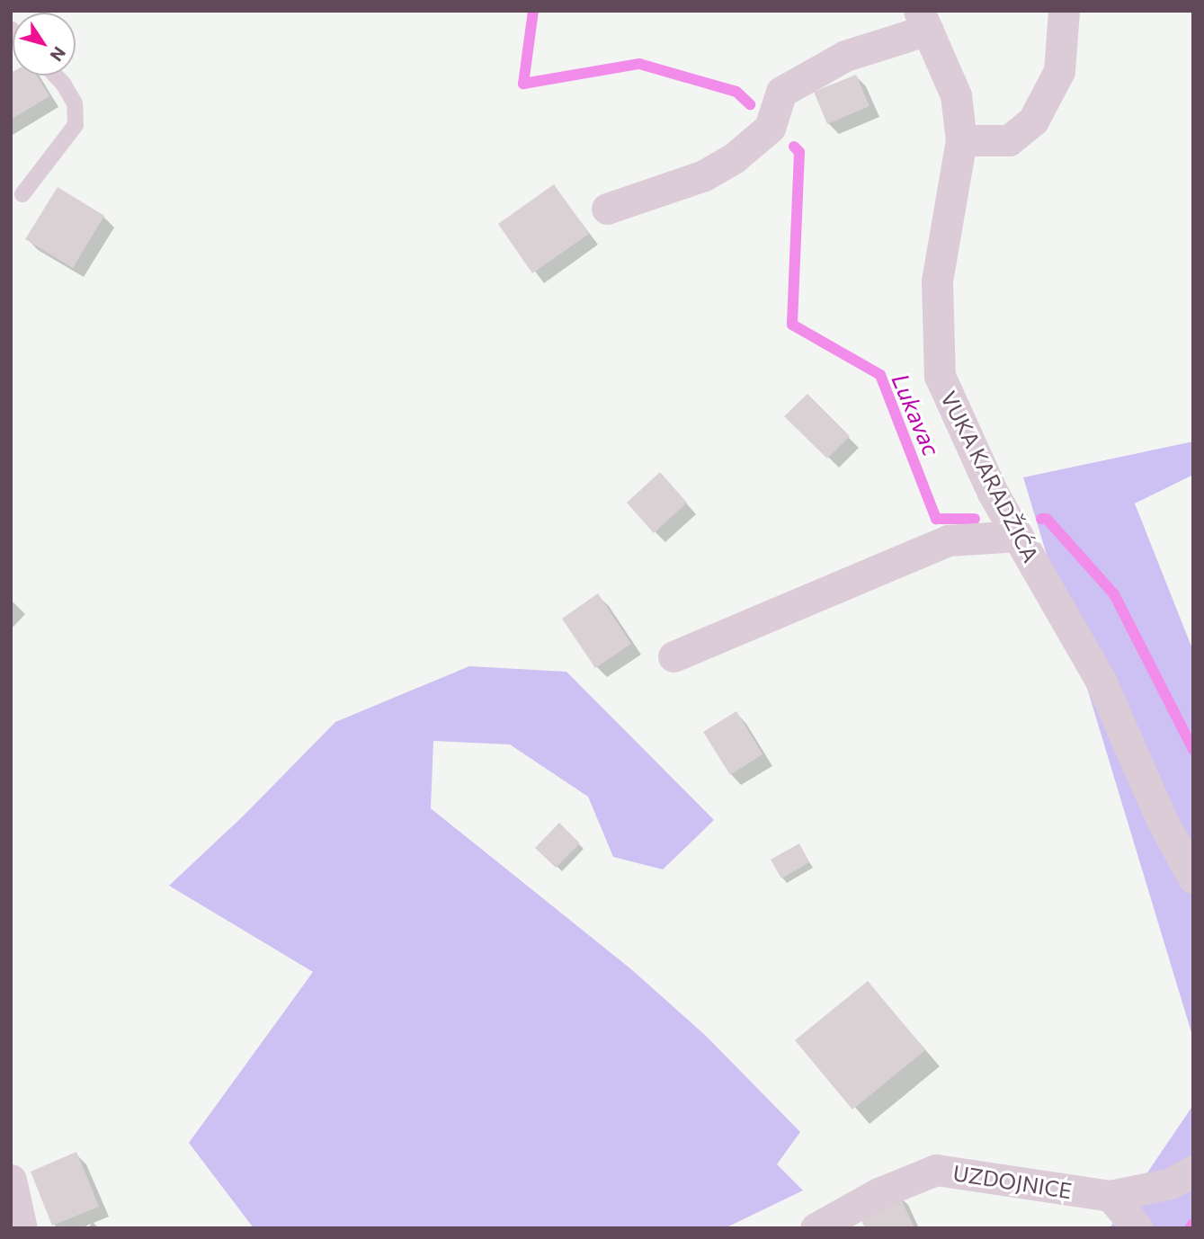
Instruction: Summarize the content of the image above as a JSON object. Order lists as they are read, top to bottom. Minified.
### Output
{"streets":{"street":["VUKA KARADŽIĆA","UZDOJNICE"]},"water":["Lukavac"],"north":"bottom right"}
